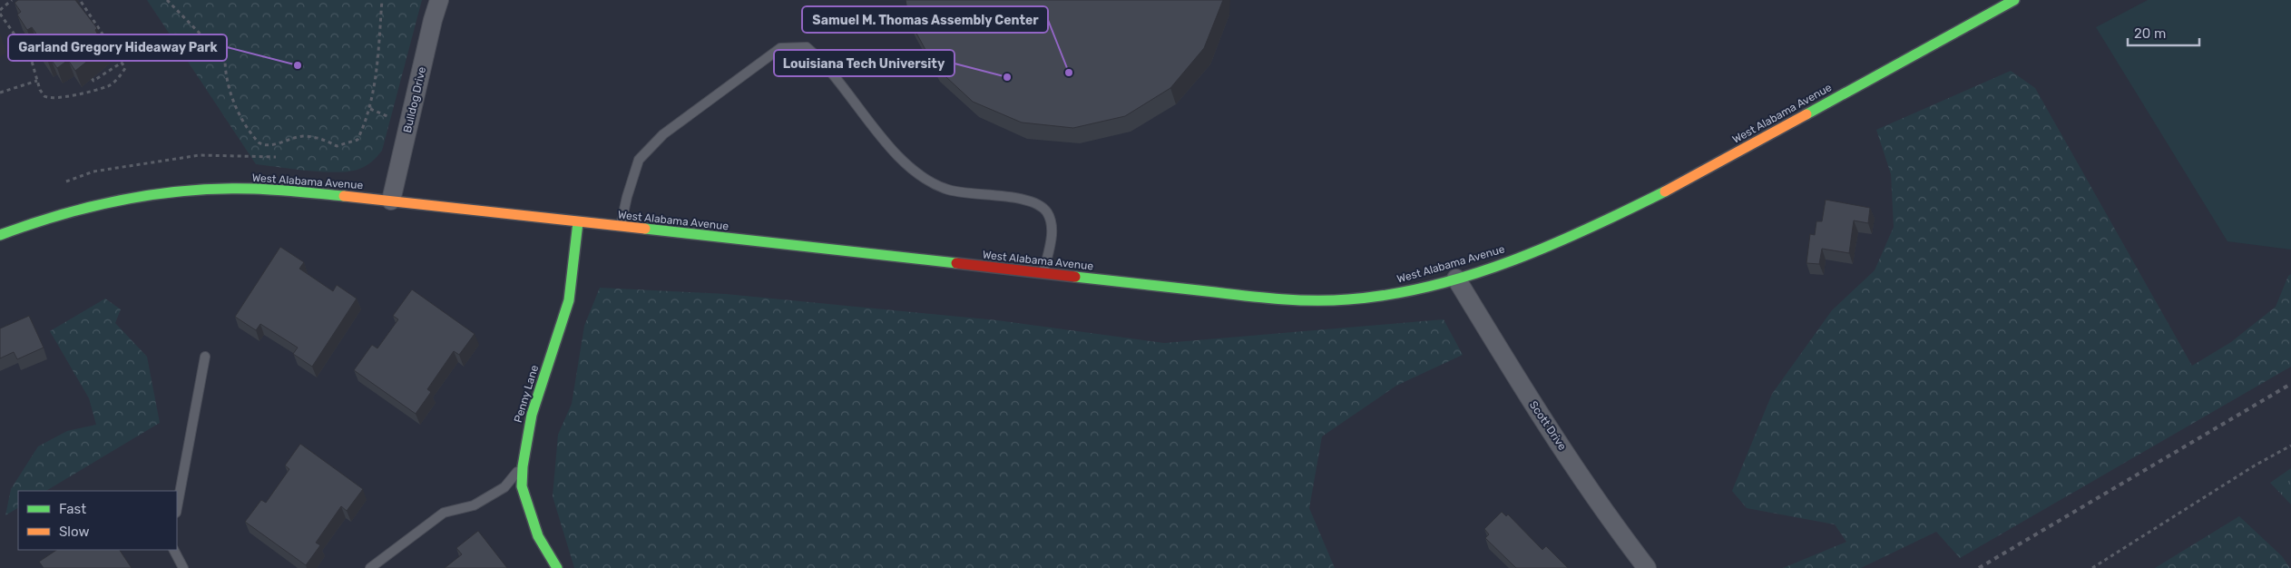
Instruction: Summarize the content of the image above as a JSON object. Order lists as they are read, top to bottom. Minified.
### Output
{"streets":{"main road":["West Alabama Avenue","Penny Lane"],"street":["Bulldog Drive","Scott Drive"]},"crossings":[["Bulldog Drive","West Alabama Avenue"],["West Alabama Avenue","Penny Lane"],["West Alabama Avenue","Scott Drive"]],"places":["Garland Gregory Hideaway Park","Samuel M. Thomas Assembly Center","Louisiana Tech University"],"legend":["Fast","Slow"],"scale_bar":"20 m"}
